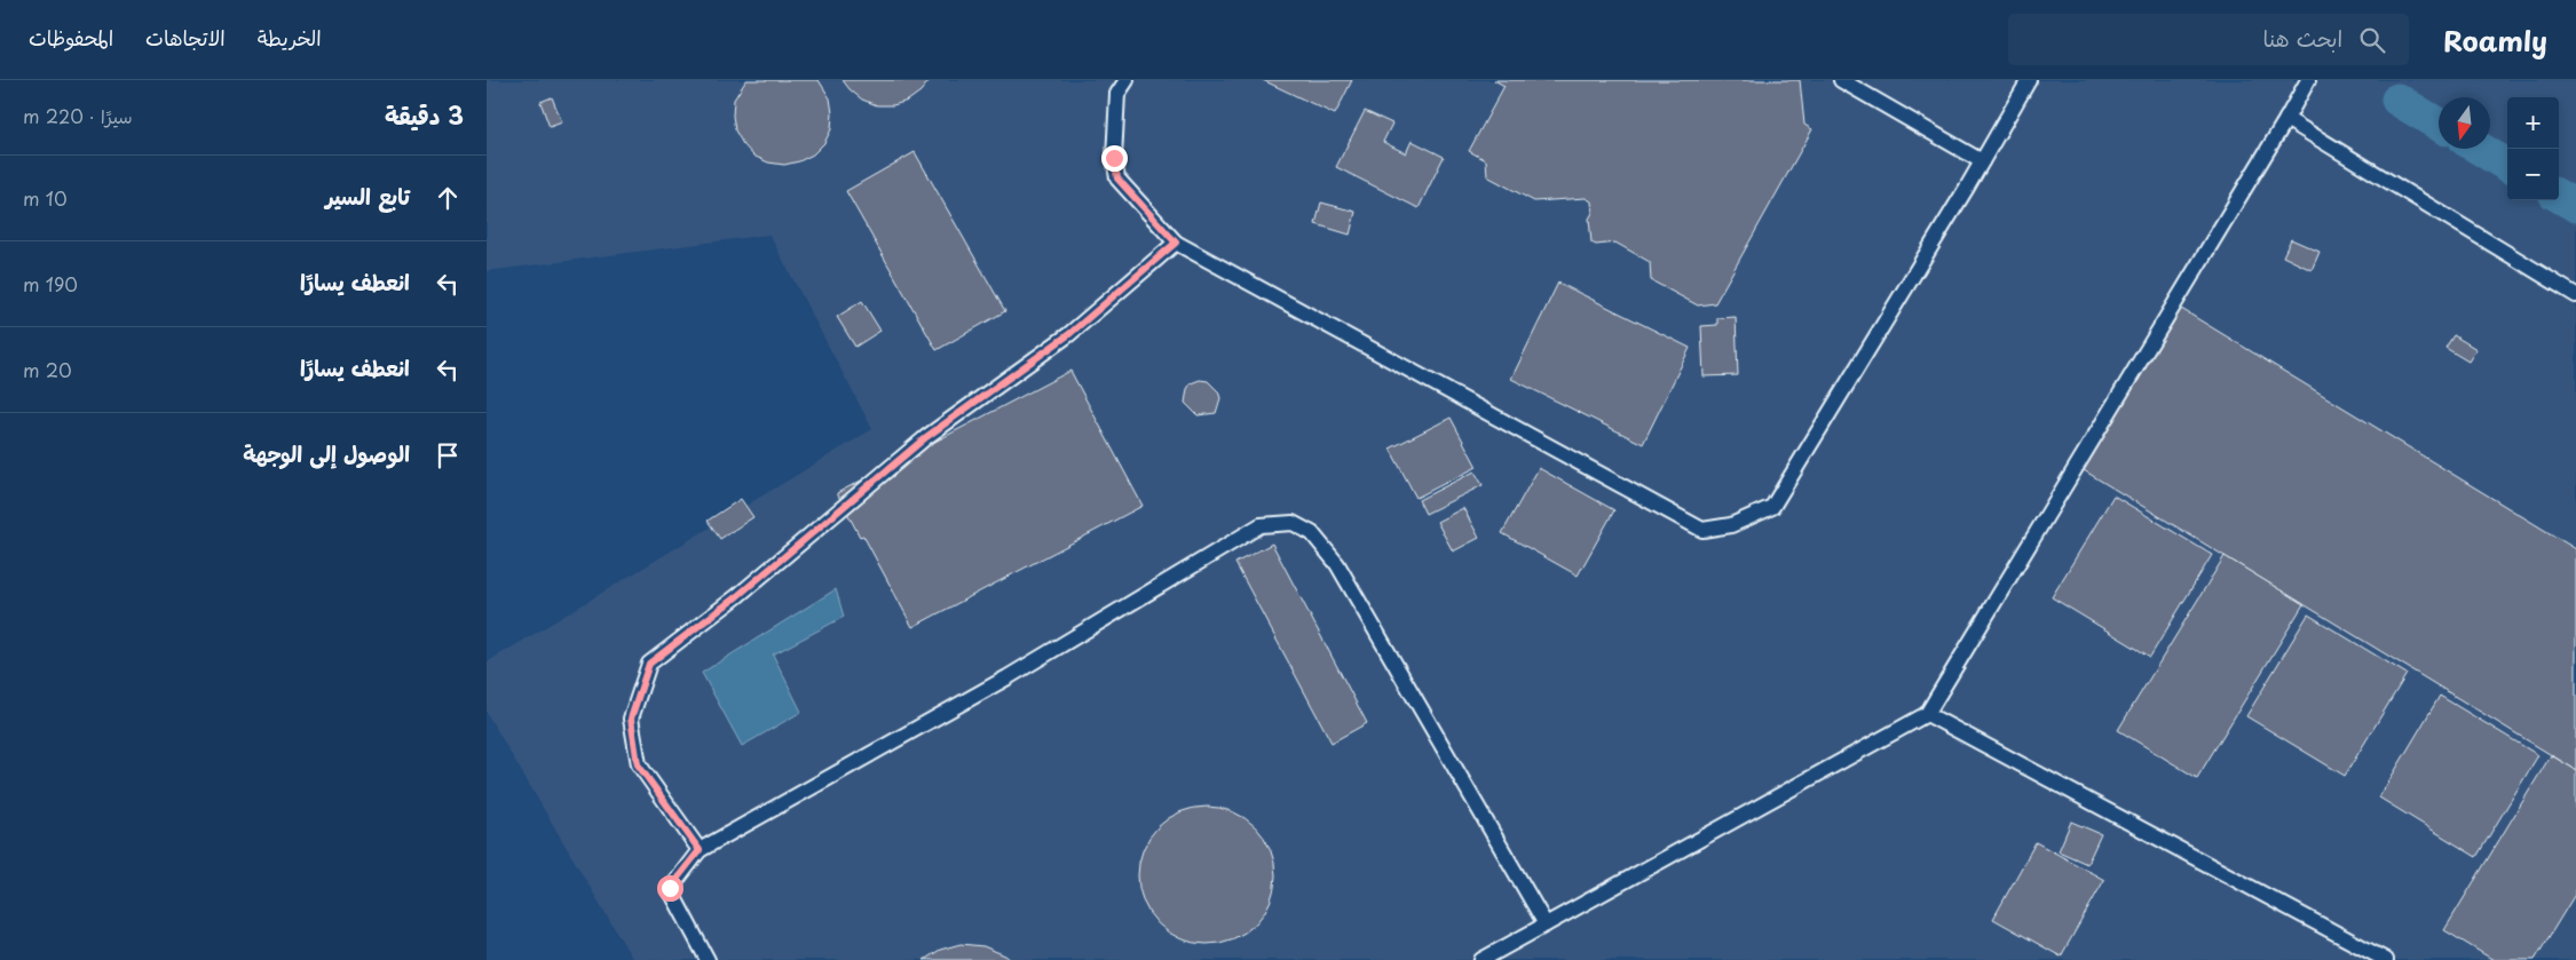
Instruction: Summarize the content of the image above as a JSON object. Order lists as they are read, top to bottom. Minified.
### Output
{"north":"bottom","page":{"header":"Roamly","search":"ابحث هنا","nav":["الخريطة","الاتجاهات","المحفوظات"],"heading":["3 دقيقة","سيرًا · 220 m"],"map_buttons":["+","−"],"list":[["تابع السير","10 m"],["انعطف يسارًا","190 m"],["انعطف يسارًا","20 m"],"الوصول إلى الوجهة"]}}
